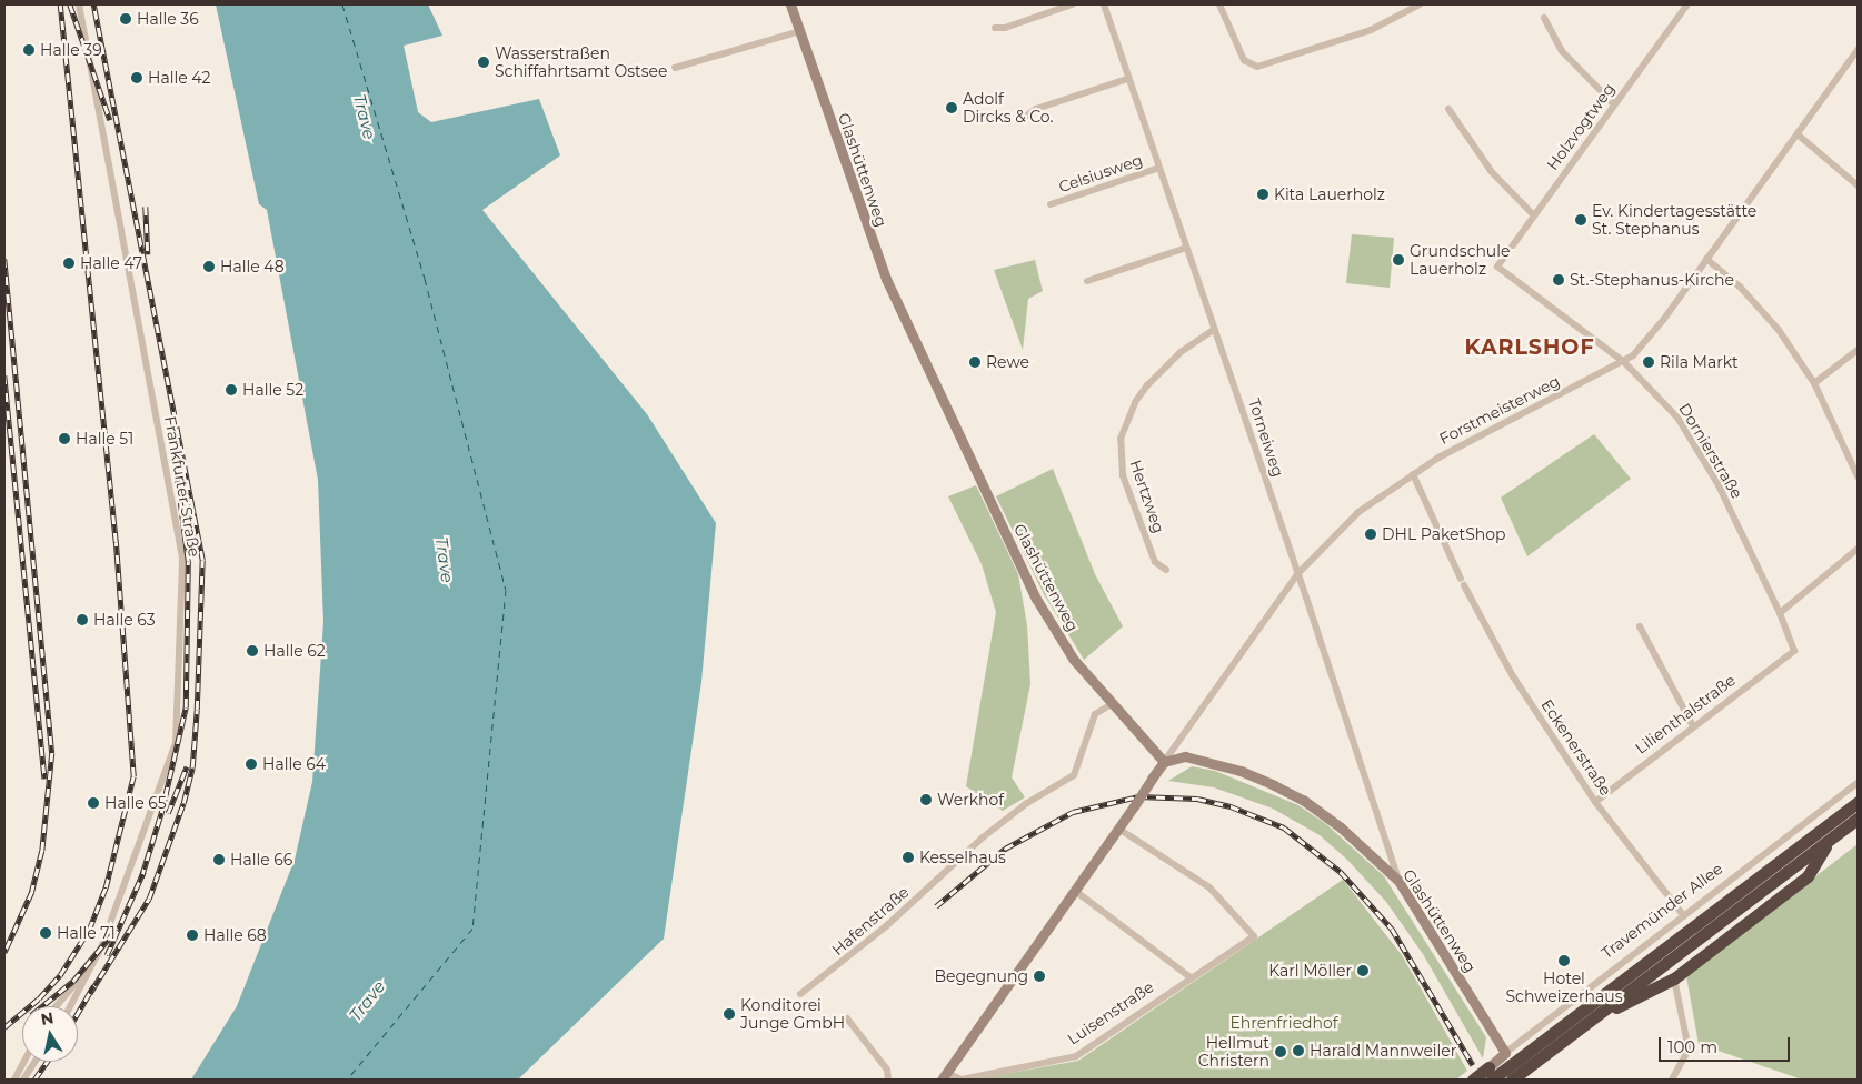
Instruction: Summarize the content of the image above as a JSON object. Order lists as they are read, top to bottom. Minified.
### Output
{"streets":{"highway":["Travemünder Allee"],"street":["Holzvogtweg","Glashüttenweg","Celsiusweg","Forstmeisterweg","Torneiweg","Dornierstraße","Frankfurter Straße","Hertzweg","Lilienthalstraße","Eckenerstraße","Hafenstraße","Luisenstraße"]},"crossings":[["Holzvogtweg","Dornierstraße"],["Glashüttenweg","Forstmeisterweg"],["Glashüttenweg","Torneiweg"],["Glashüttenweg","Travemünder Allee"],["Glashüttenweg","Hafenstraße"],["Glashüttenweg","Luisenstraße"],["Celsiusweg","Torneiweg"],["Forstmeisterweg","Torneiweg"],["Forstmeisterweg","Dornierstraße"],["Forstmeisterweg","Eckenerstraße"],["Forstmeisterweg","Luisenstraße"],["Torneiweg","Hertzweg"],["Dornierstraße","Lilienthalstraße"],["Lilienthalstraße","Eckenerstraße"],["Eckenerstraße","Travemünder Allee"]],"districts":["KARLSHOF"],"water":["Trave"],"parks":["Ehrenfriedhof"],"places":["Halle 36","Halle 39","Wasserstraßen Schiffahrtsamt Ostsee","Halle 42","Adolf Dircks & Co.","Kita Lauerholz","Ev. Kindertagesstätte St. Stephanus","Grundschule Lauerholz","Halle 47","Halle 48","St.-Stephanus-Kirche","Rewe","Rila Markt","Halle 52","Halle 51","DHL PaketShop","Halle 63","Halle 62","Halle 64","Werkhof","Halle 65","Kesselhaus","Halle 66","Halle 71","Halle 68","Hotel Schweizerhaus","Karl Möller","Begegnung","Konditorei Junge GmbH","Harald Mannweiler","Hellmut Christern"],"scale_bar":"100 m","north":"top"}
